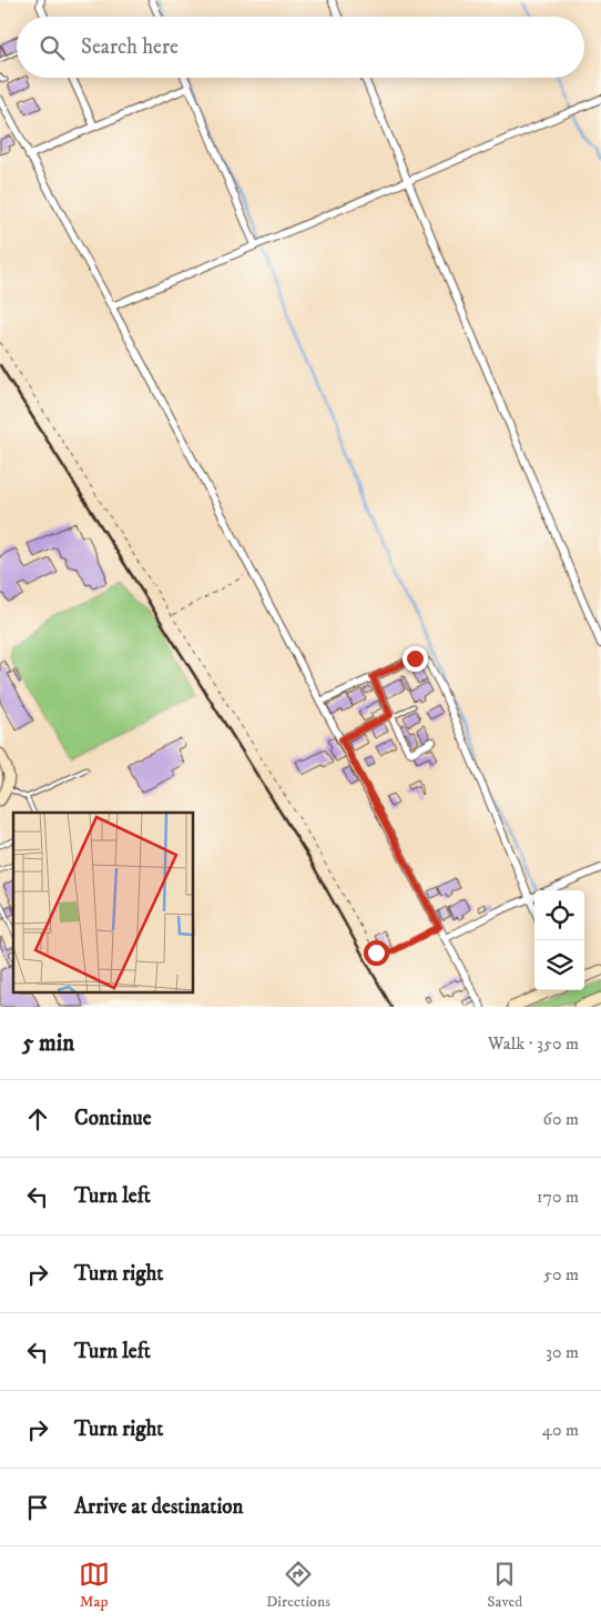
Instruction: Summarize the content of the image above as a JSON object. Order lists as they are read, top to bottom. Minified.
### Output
{"page":{"search":"Search here","heading":["5 min","Walk · 350 m"],"list":[["Continue","60 m"],["Turn left","170 m"],["Turn right","50 m"],["Turn left","30 m"],["Turn right","40 m"],"Arrive at destination"],"nav":["Map","Directions","Saved"]}}
